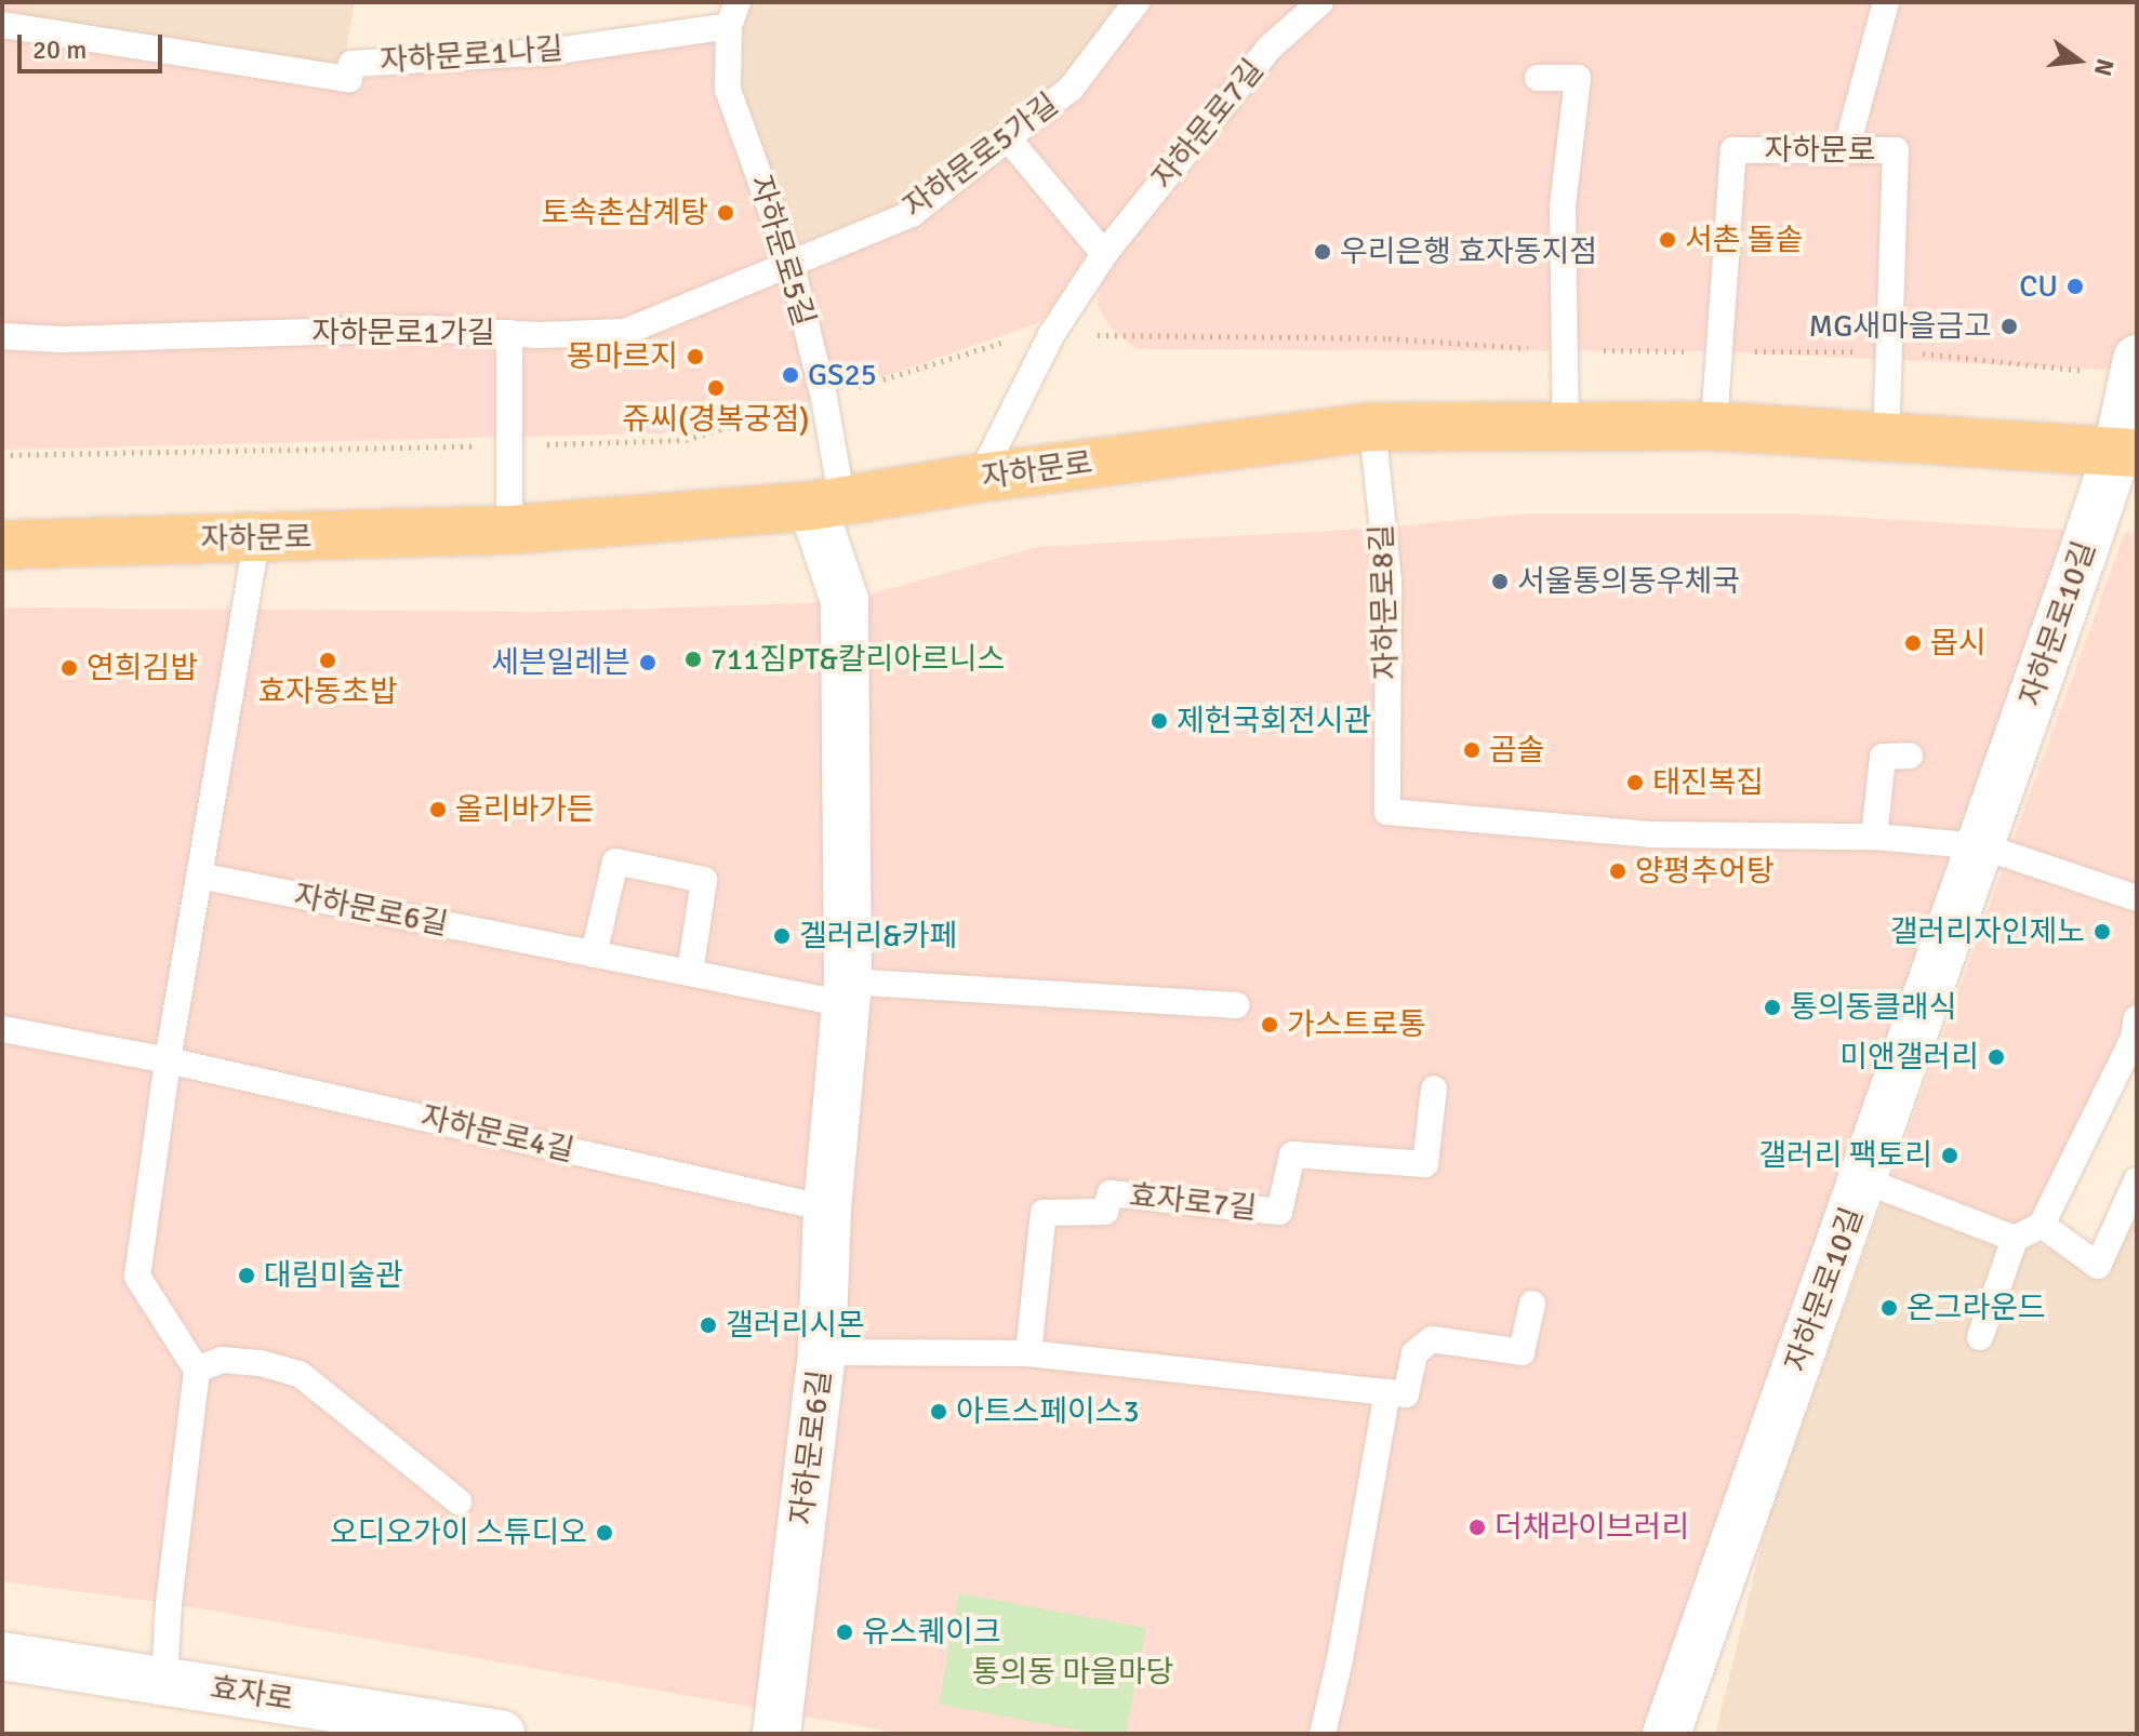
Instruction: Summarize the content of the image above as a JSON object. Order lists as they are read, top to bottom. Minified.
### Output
{"streets":{"main road":["자하문로"],"street":["자하문로10길","자하문로6길","효자로"],"lane":["자하문로1나길","자하문로7길","자하문로5가길","자하문로5길","자하문로1가길","자하문로8길","자하문로4길","효자로7길"]},"crossings":[["자하문로1나길","자하문로5길"],["자하문로7길","자하문로"],["자하문로","자하문로5길"],["자하문로","자하문로8길"],["자하문로","자하문로10길"],["자하문로","자하문로6길"],["자하문로5가길","자하문로5길"],["자하문로5가길","자하문로1가길"],["자하문로5길","자하문로1가길"],["자하문로5길","자하문로6길"],["자하문로6길","자하문로4길"]],"parks":["통의동 마을마당"],"places":["토속촌삼계탕","서촌 돌솥","우리은행 효자동지점","CU","MG새마을금고","몽마르지","GS25","쥬씨(경복궁점)","서울통의동우체국","몹시","711짐PT&칼리아르니스","효자동초밥","세븐일레븐","연희김밥","제헌국회전시관","곰솔","태진복집","올리바가든","양평추어탕","갤러리자인제노","겔러리&카페","통의동클래식","가스트로통","미앤갤러리","갤러리 팩토리","대림미술관","온그라운드","갤러리시몬","아트스페이스3","더채라이브러리","오디오가이 스튜디오","유스퀘이크"],"scale_bar":"20 m","north":"right"}
